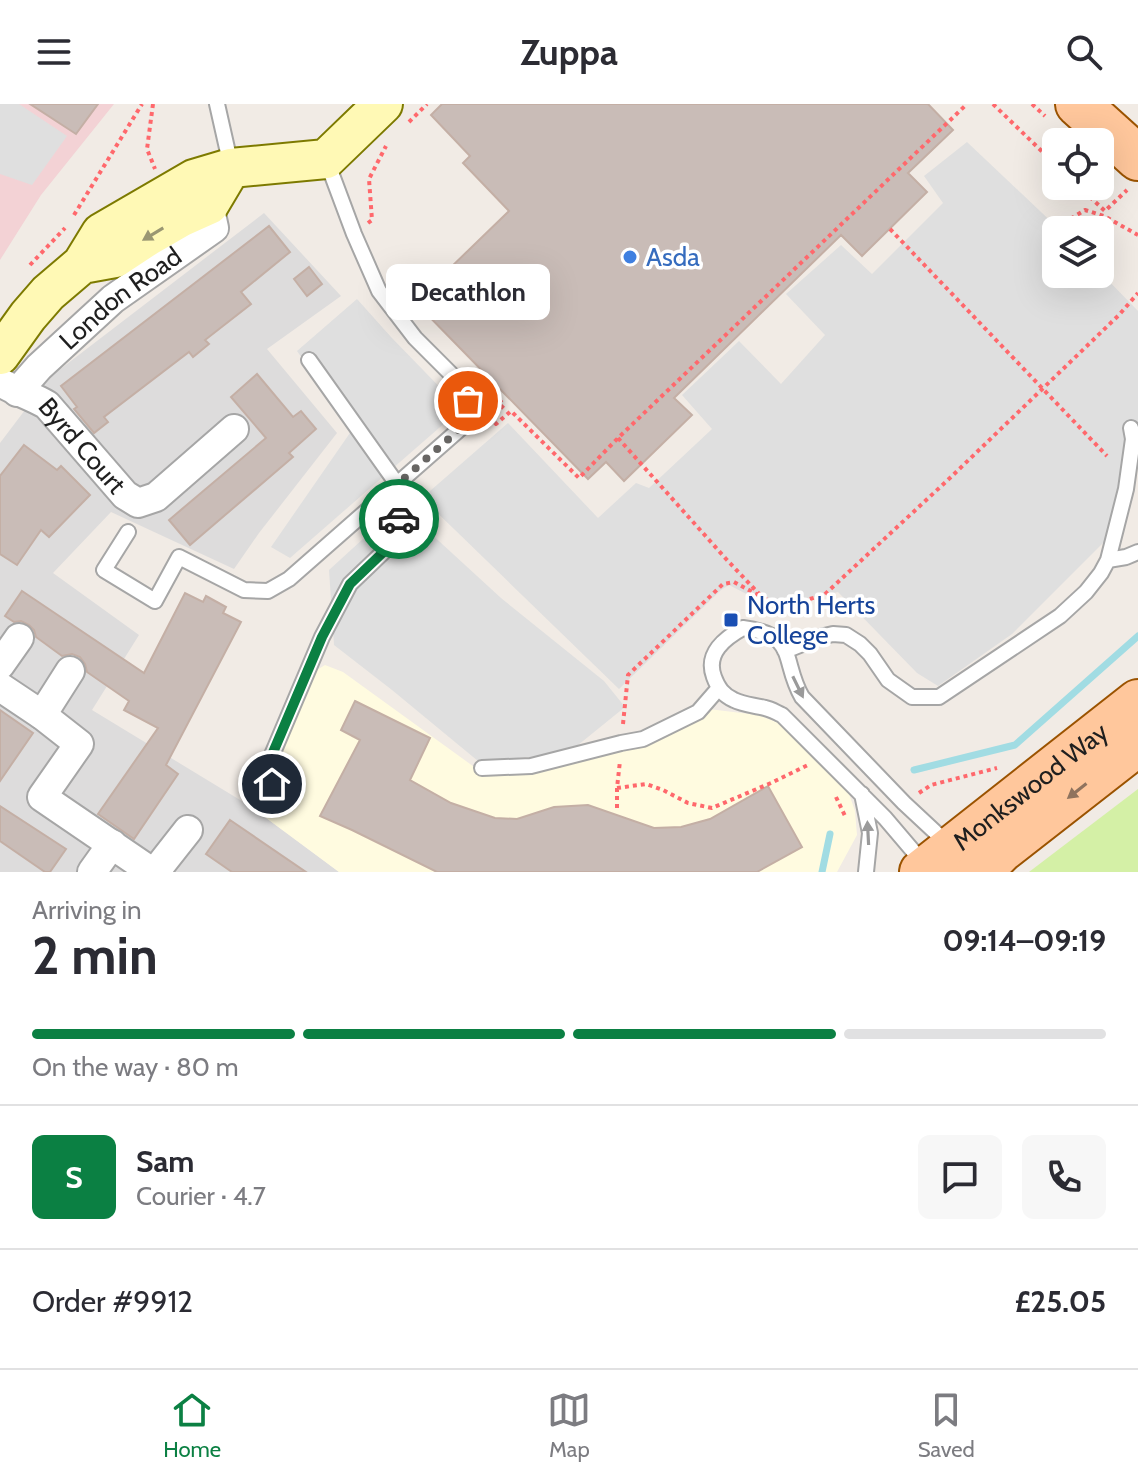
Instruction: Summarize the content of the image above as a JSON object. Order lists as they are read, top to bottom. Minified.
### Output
{"streets":{"main road":["London Road","Monkswood Way"],"street":["Byrd Court"]},"crossings":[["London Road","Byrd Court"]],"places":{"other":["Asda","Decathlon"],"transit":["North Herts College"]},"page":{"header":"Zuppa","bubble":"Decathlon","heading":["2 min","Arriving in","09:14–09:19"],"panel":["Sam","Courier · 4.7","Order #9912","£25.05"],"bar":"On the way · 80 m","round":"S","tabs":["Home","Map","Saved"]}}
